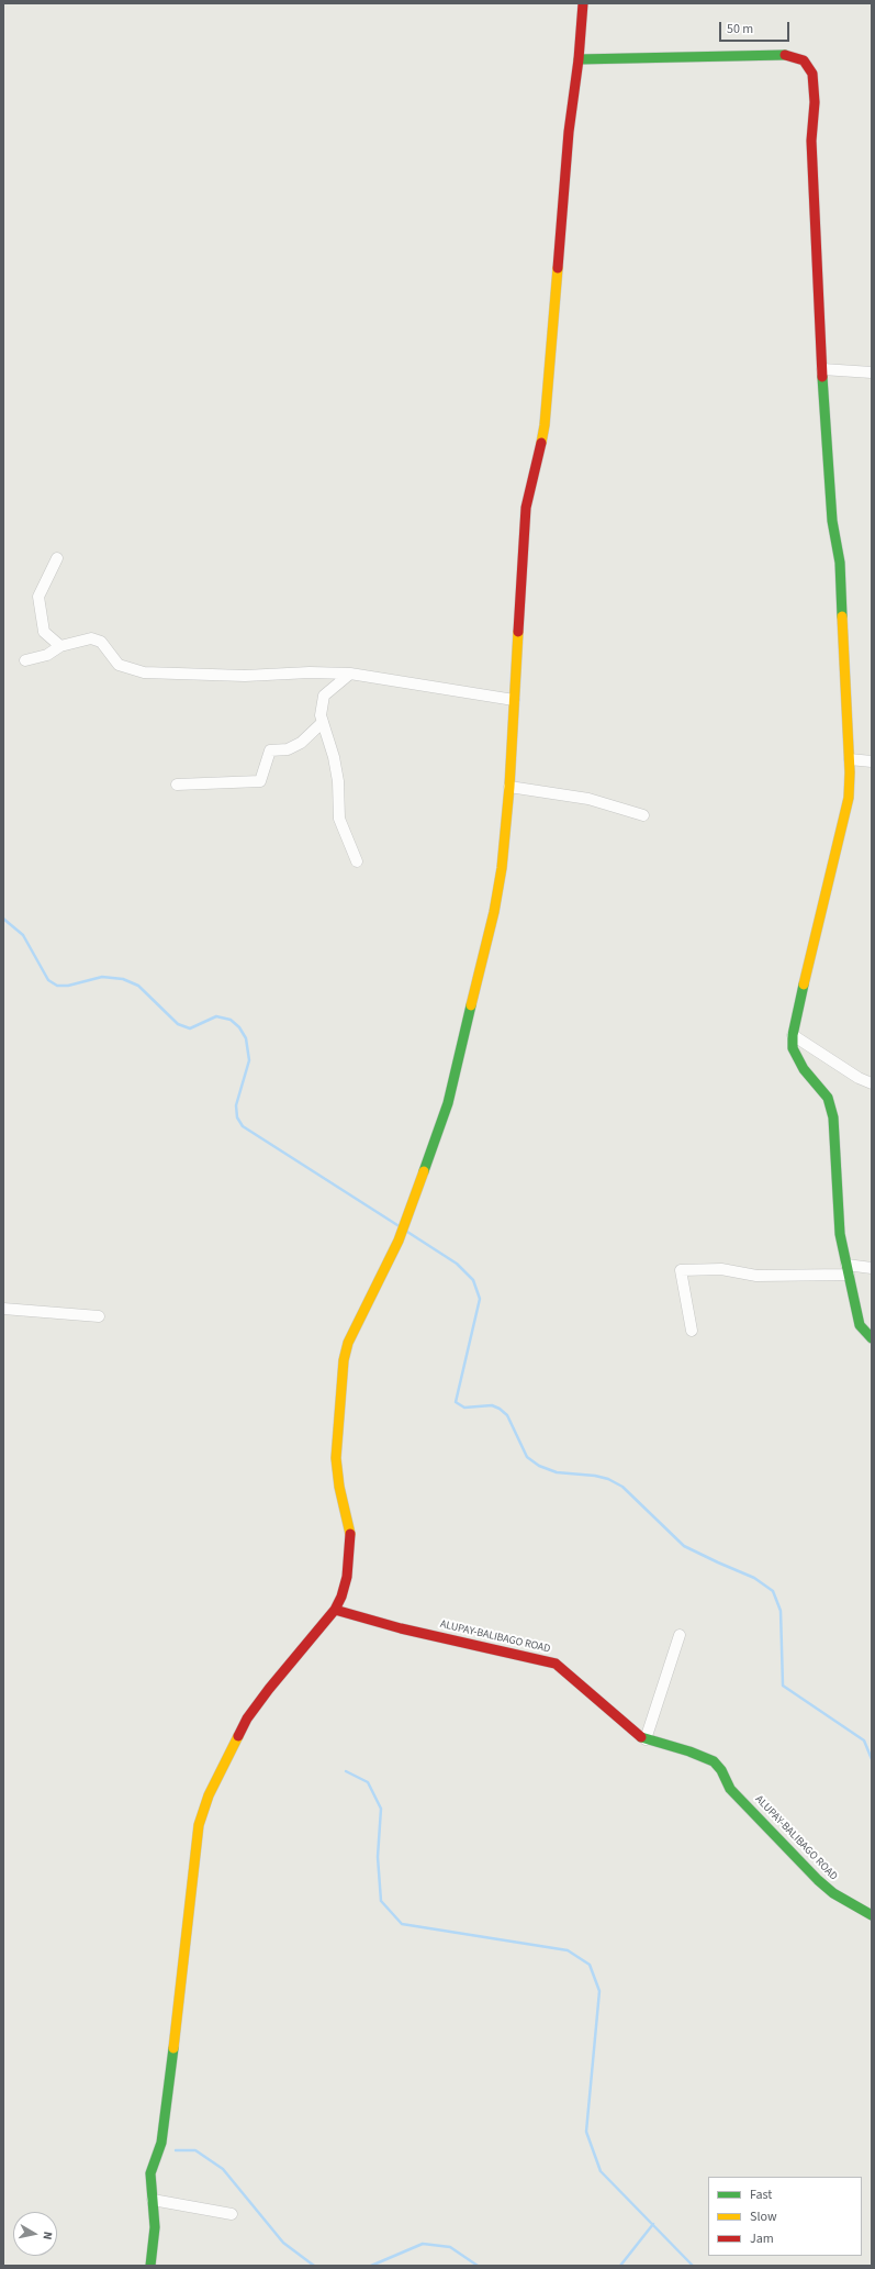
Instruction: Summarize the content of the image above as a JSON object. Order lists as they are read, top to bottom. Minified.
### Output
{"streets":{"street":["ALUPAY-BALIBAGO ROAD"]},"legend":["Fast","Slow","Jam"],"scale_bar":"50 m","north":"right"}
